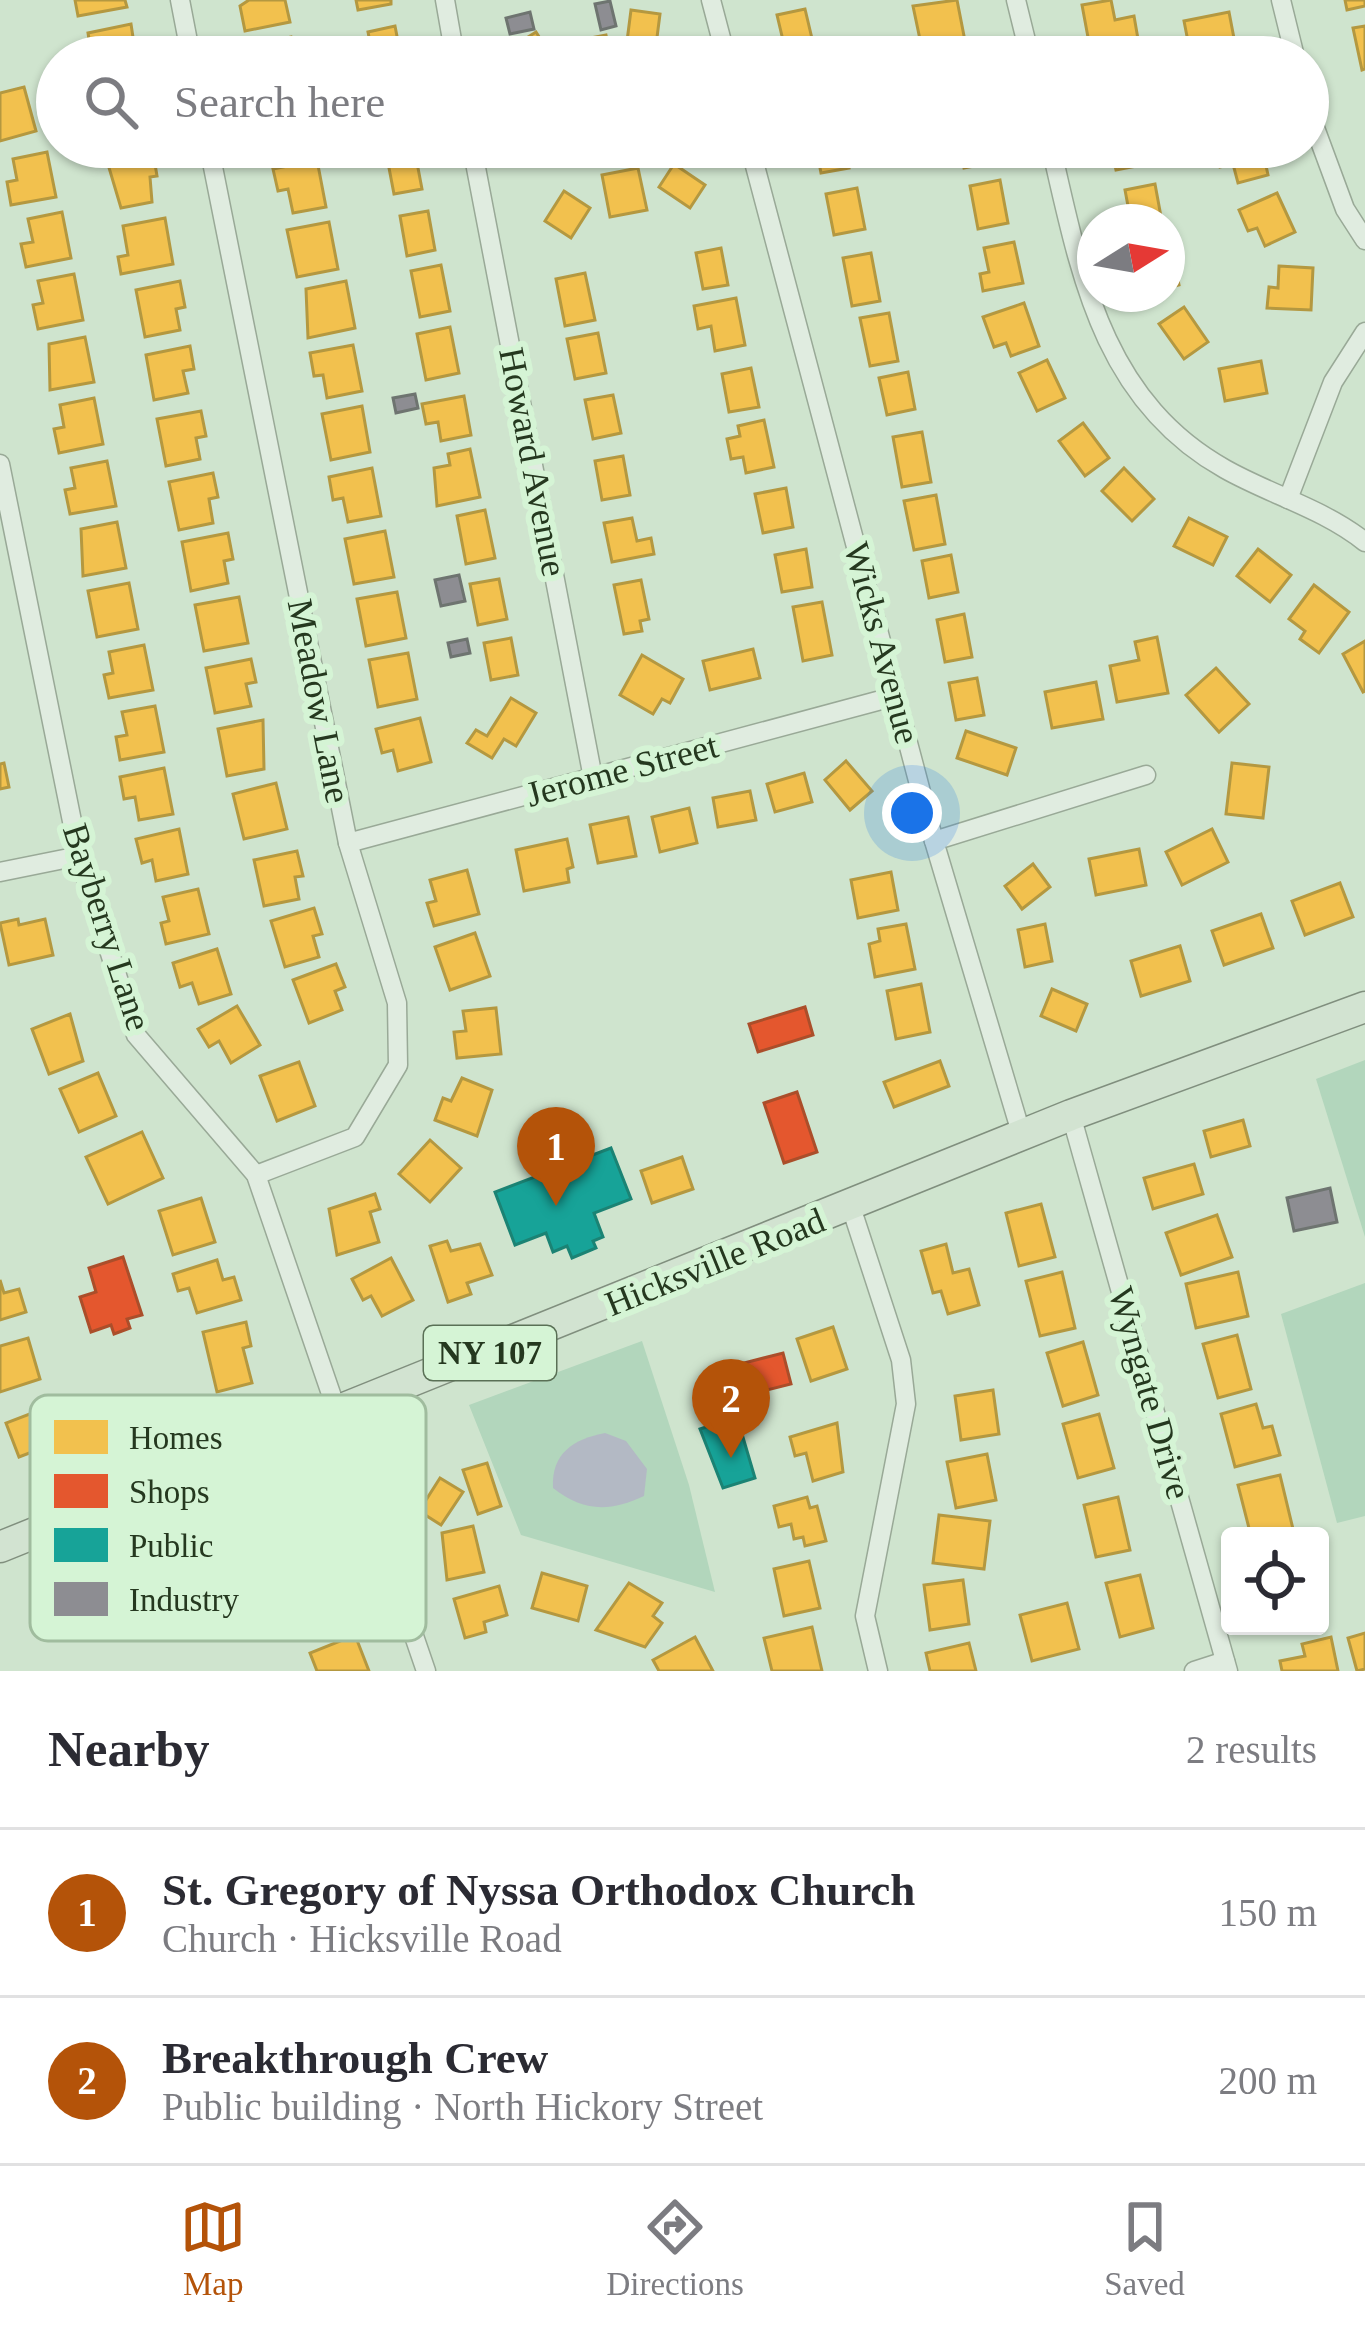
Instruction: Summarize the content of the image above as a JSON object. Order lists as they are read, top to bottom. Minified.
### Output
{"streets":{"main road":["Hicksville Road","NY 107"],"street":["Howard Avenue","Wicks Avenue","Meadow Lane","Jerome Street","Bayberry Lane","Wyngate Drive"]},"crossings":[["Howard Avenue","Jerome Street"],["Wicks Avenue","Jerome Street"],["Wicks Avenue","Hicksville Road"],["Meadow Lane","Jerome Street"],["Meadow Lane","Bayberry Lane"],["Hicksville Road","Wyngate Drive"]],"legend":["Homes","Shops","Public","Industry"],"north":"right","page":{"search":"Search here","pins":["1","2"],"heading":["Nearby","2 results"],"list":[{"mark":"1","name":"St. Gregory of Nyssa Orthodox Church","note":"Church · Hicksville Road","value":"150 m"},{"mark":"2","name":"Breakthrough Crew","note":"Public building · North Hickory Street","value":"200 m"}],"nav":["Map","Directions","Saved"]}}
